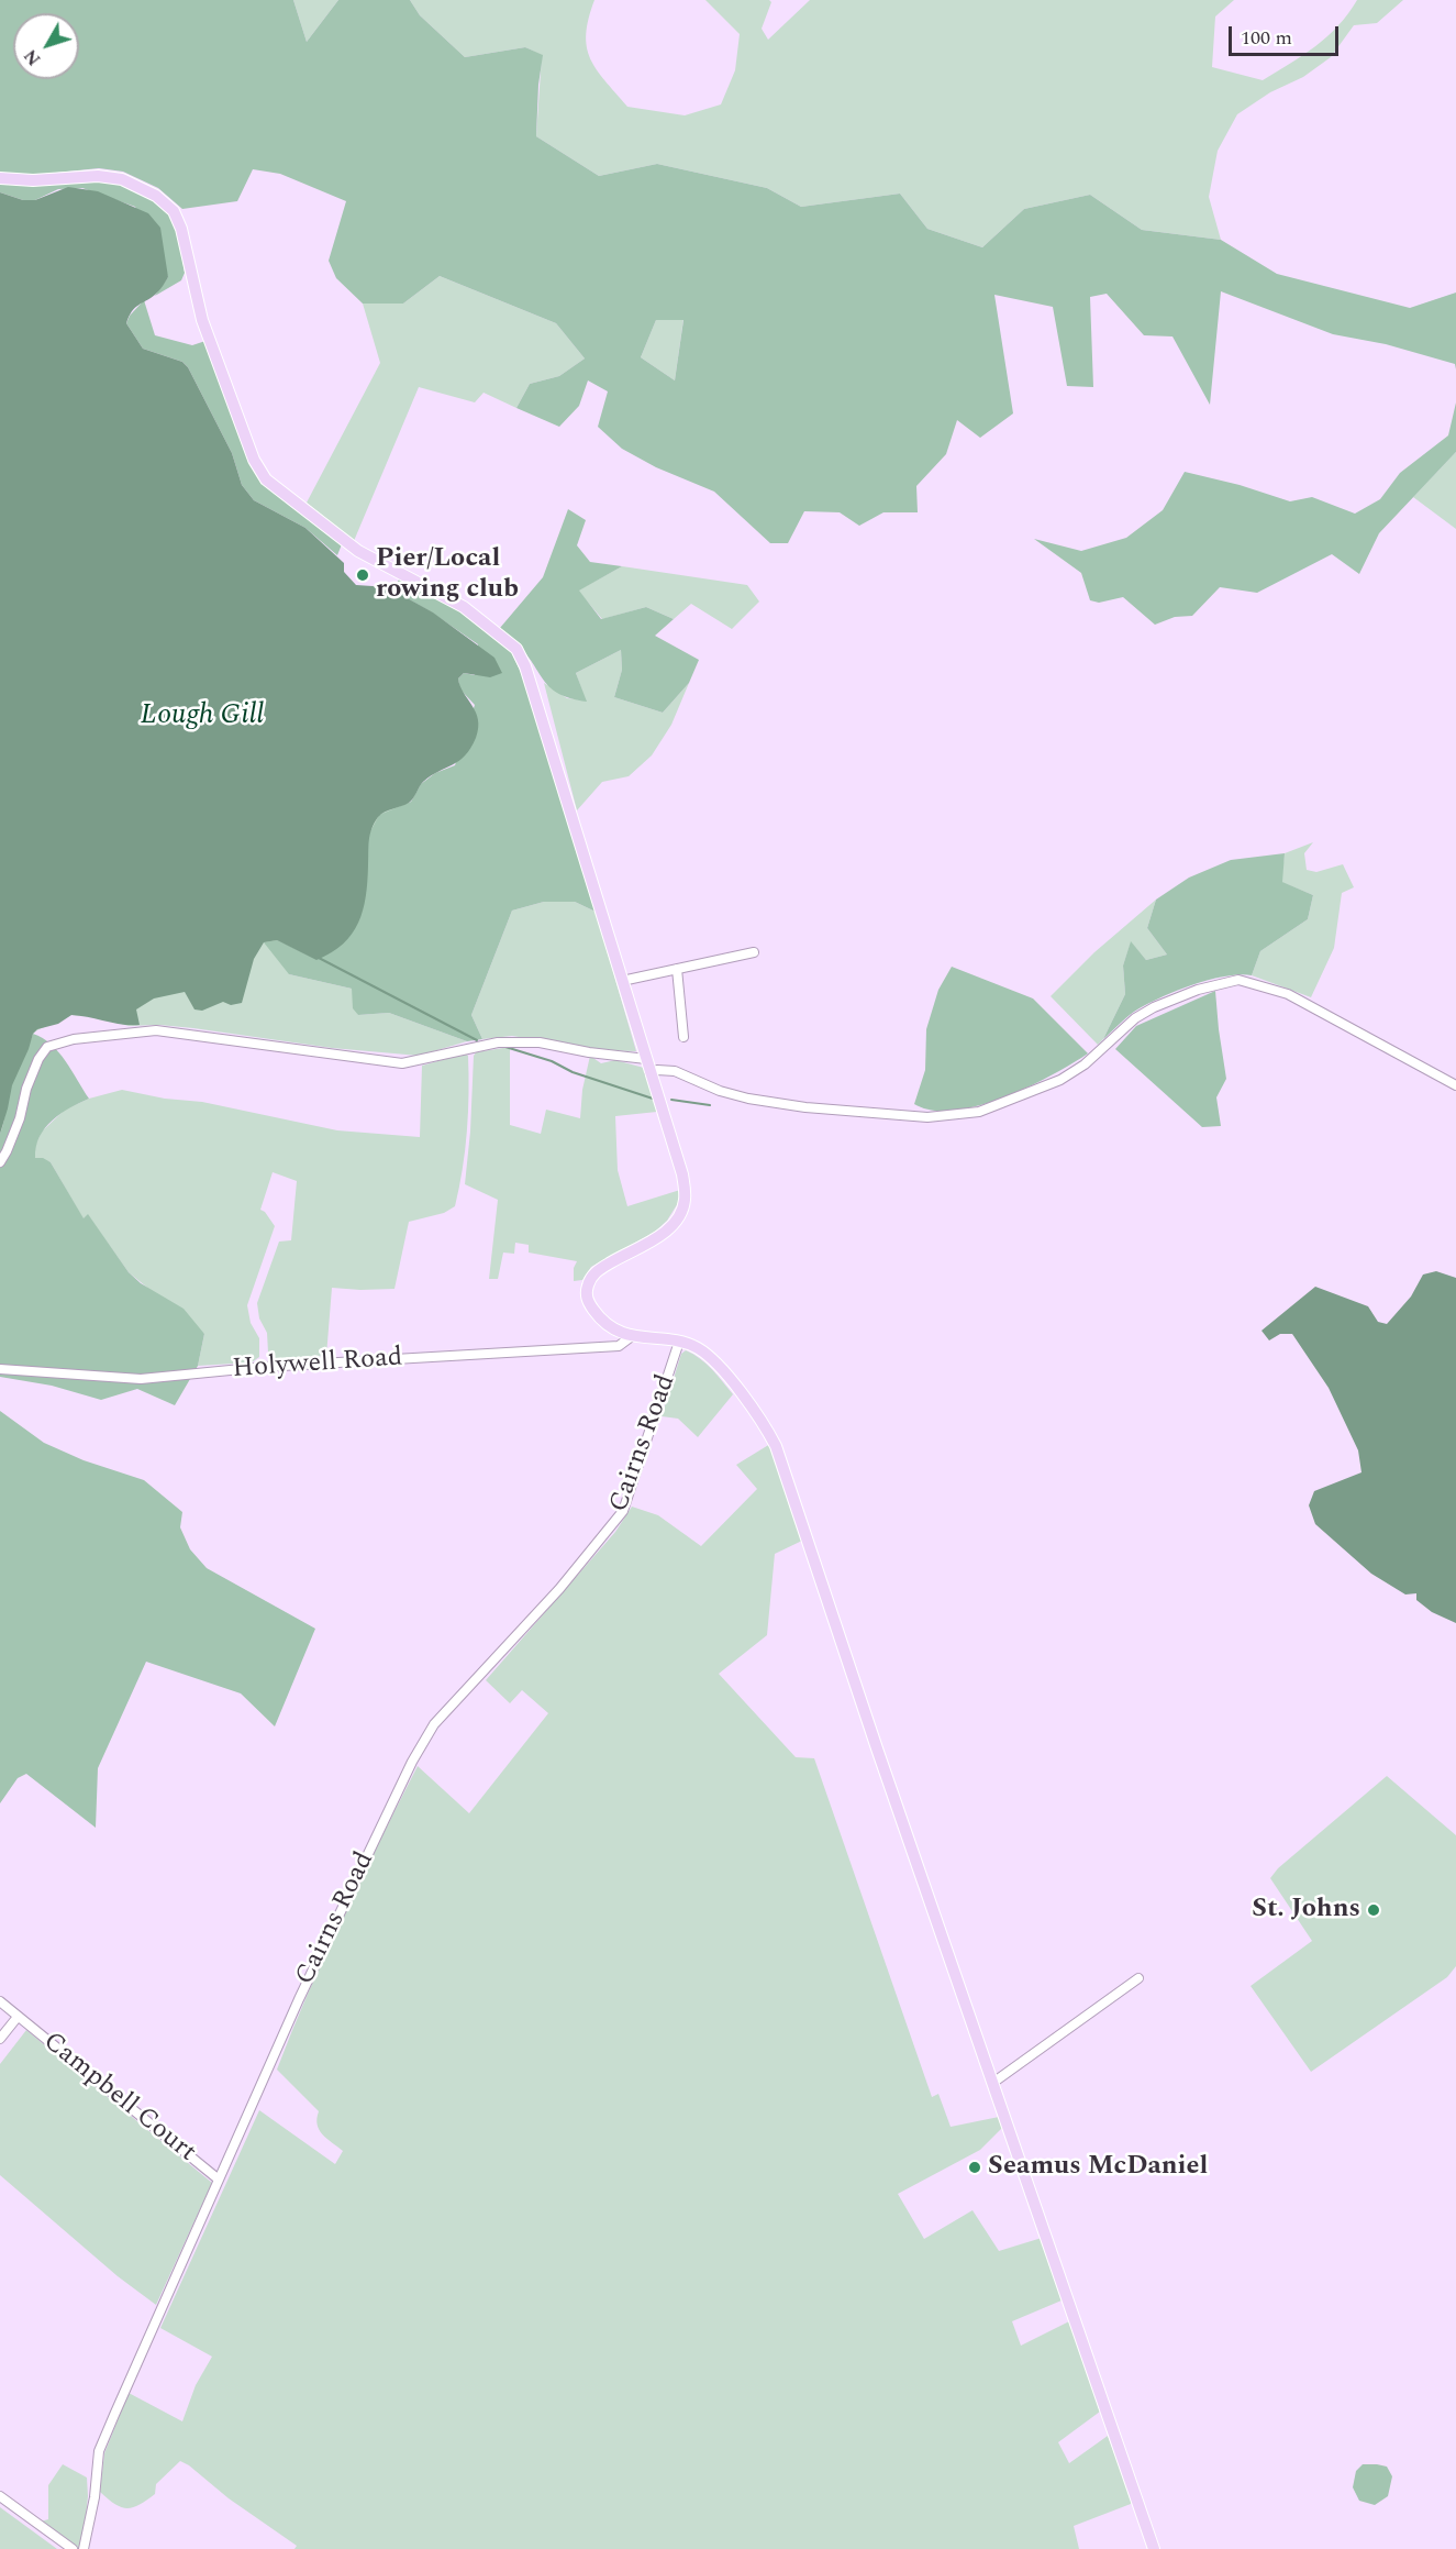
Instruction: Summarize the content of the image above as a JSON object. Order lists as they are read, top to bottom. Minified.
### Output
{"streets":{"street":["Holywell Road","Cairns Road","Campbell Court"]},"crossings":[["Cairns Road","Campbell Court"]],"water":["Lough Gill"],"places":["Pier/Local rowing club","St. Johns","Seamus McDaniel"],"scale_bar":"100 m","north":"bottom left"}
